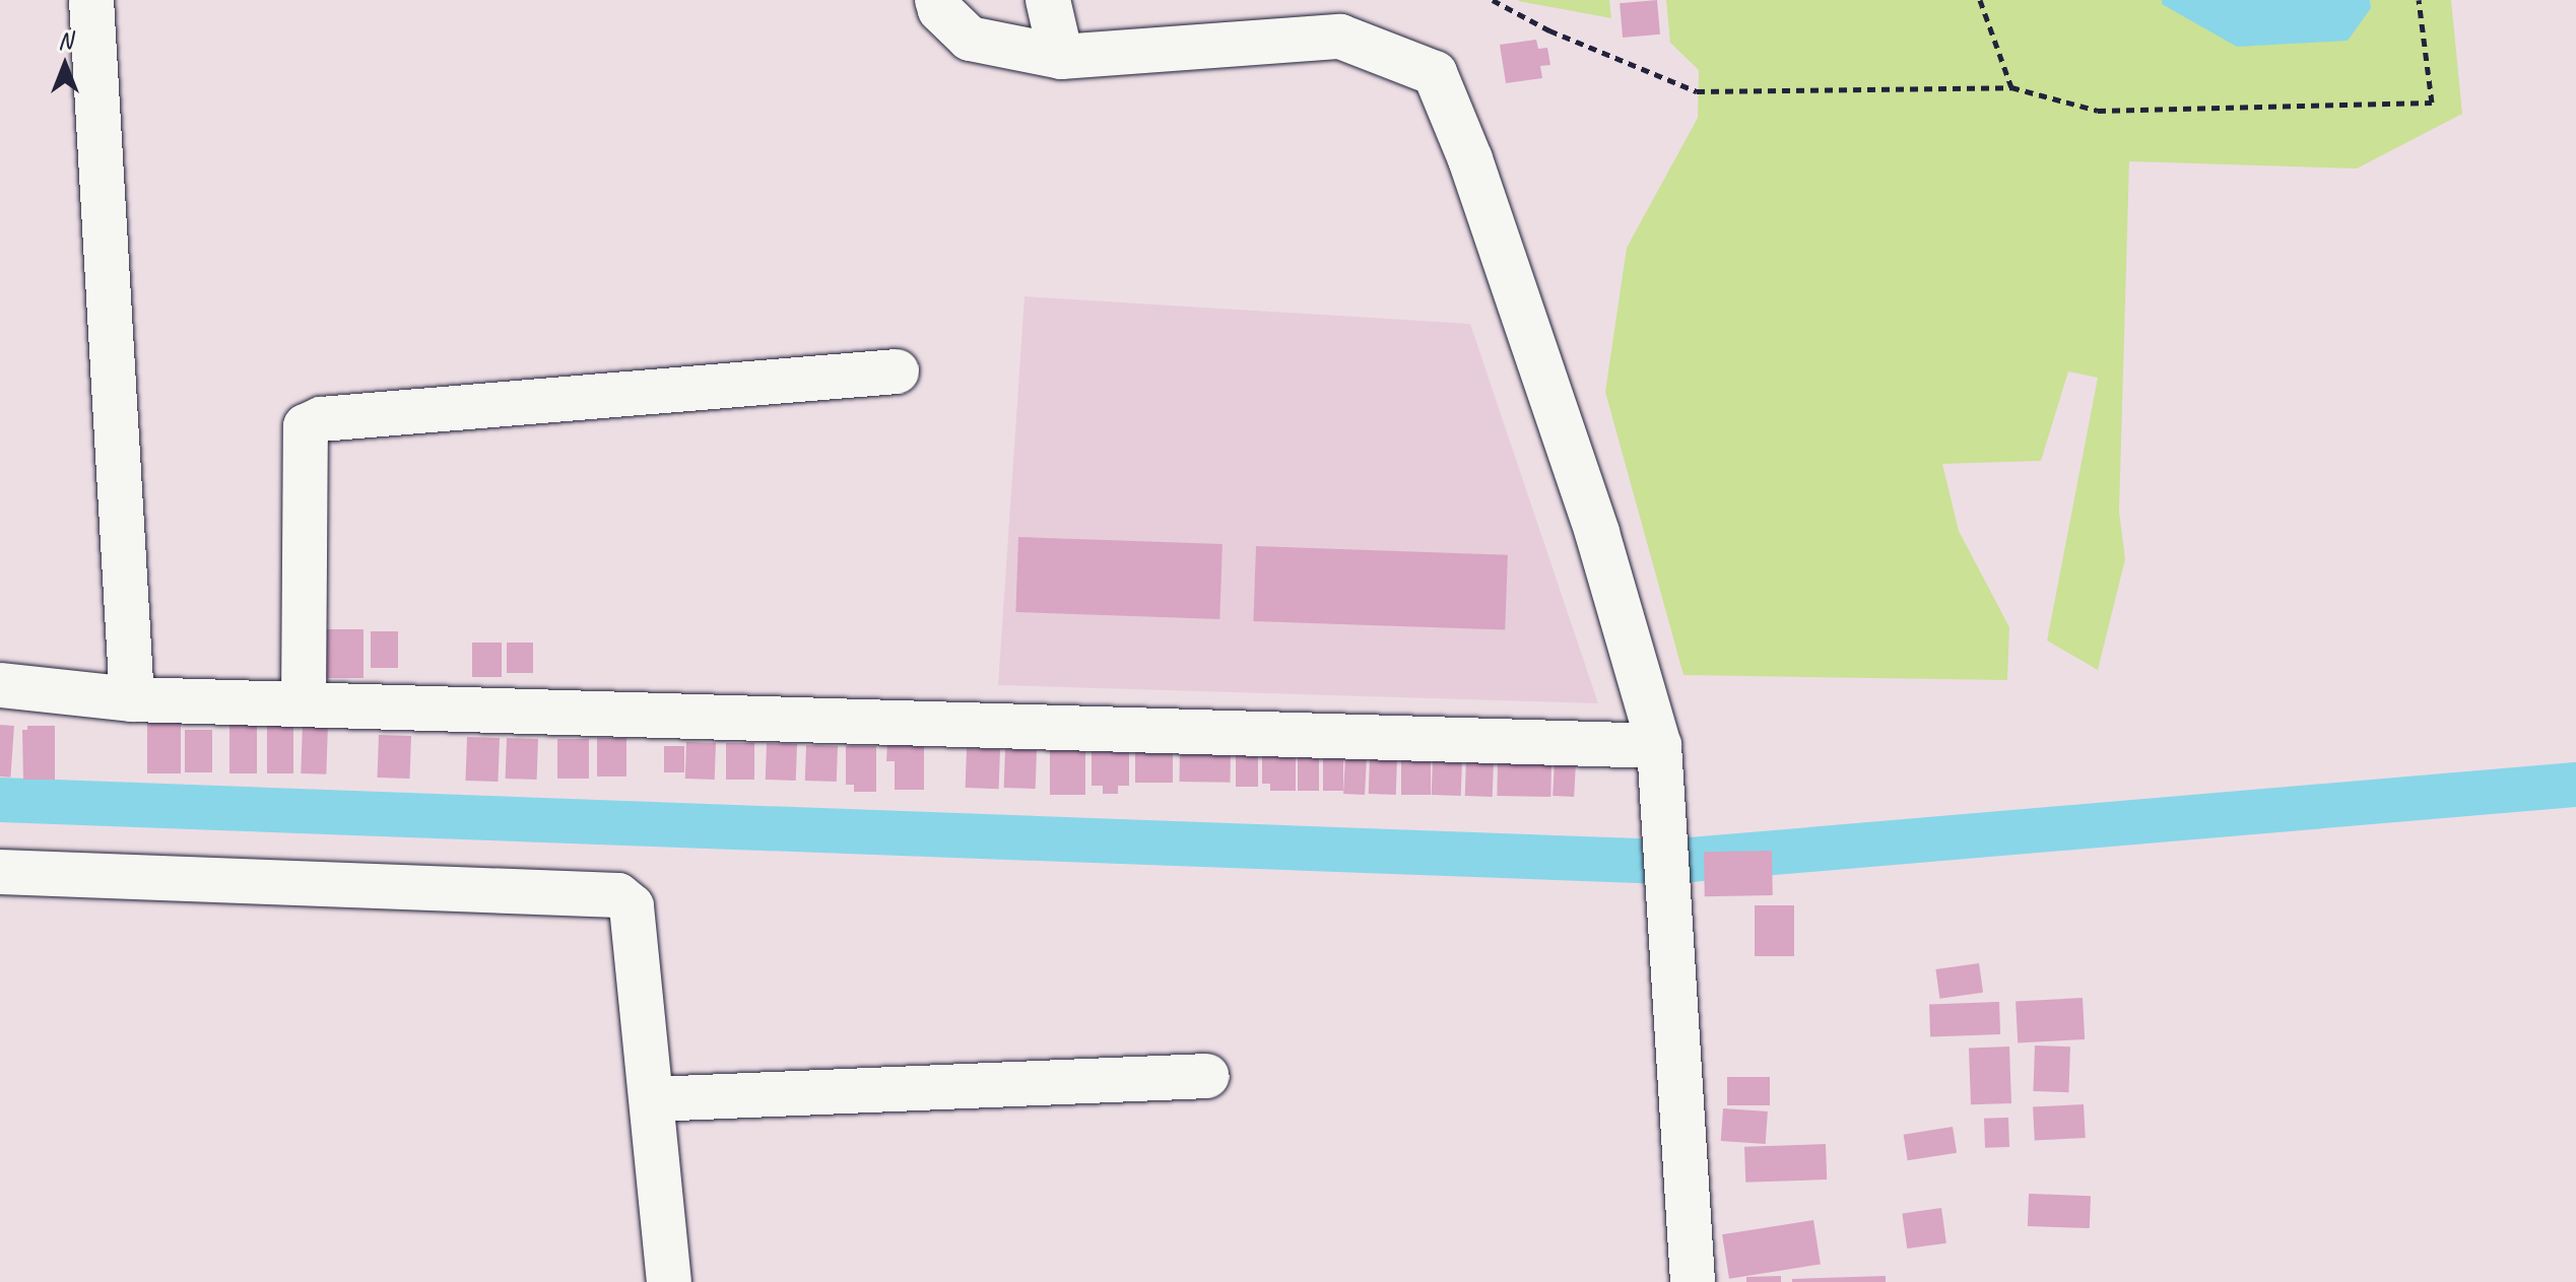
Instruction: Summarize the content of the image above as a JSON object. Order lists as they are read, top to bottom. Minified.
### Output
{"north":"top"}
